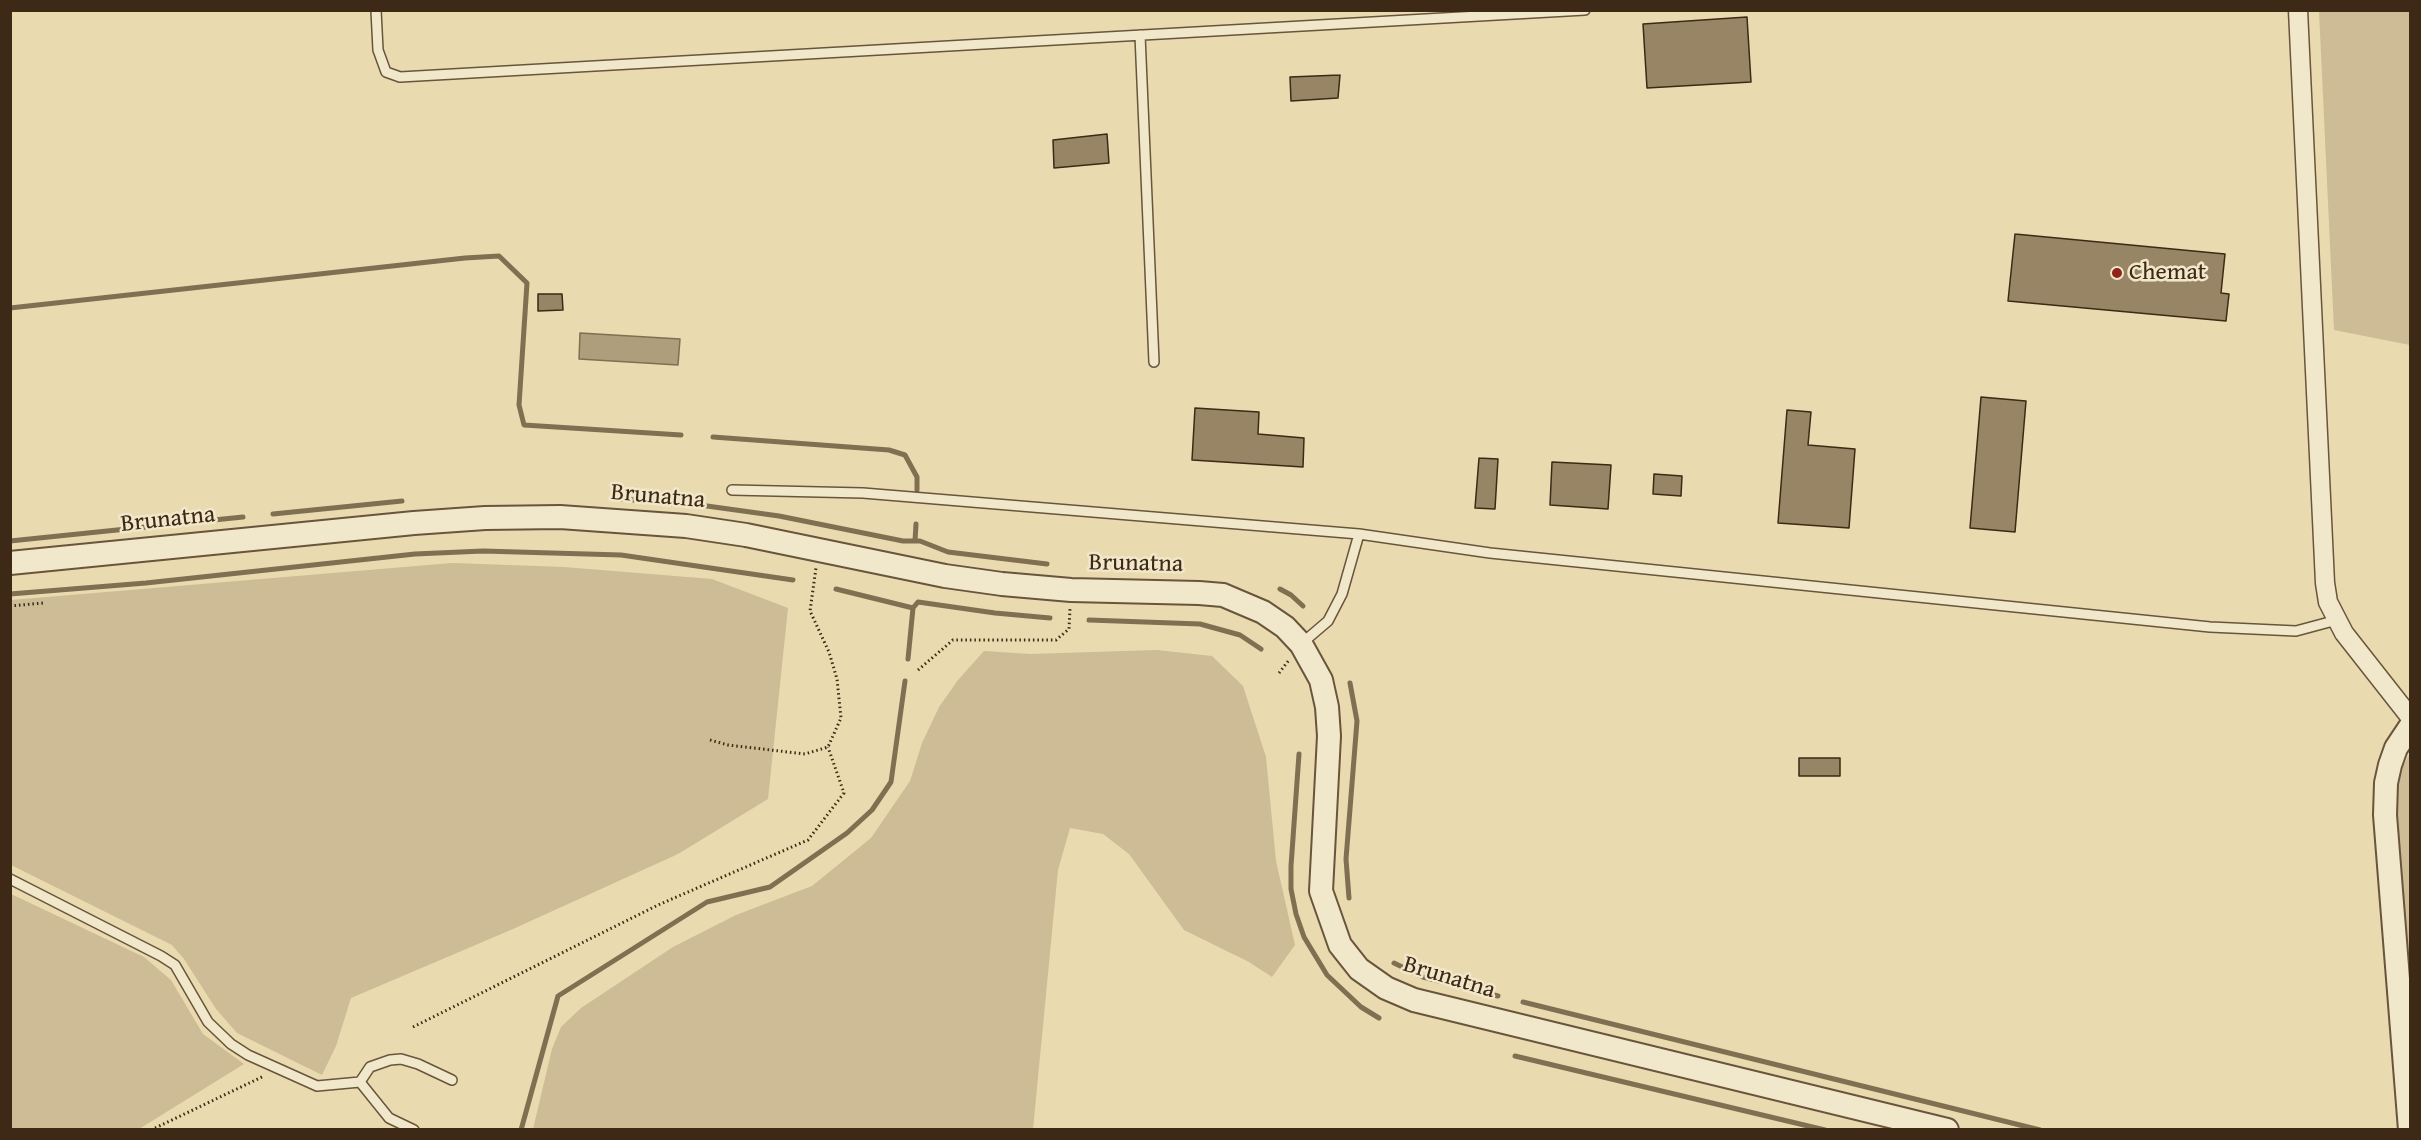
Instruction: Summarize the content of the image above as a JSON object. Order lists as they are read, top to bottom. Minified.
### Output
{"streets":{"street":["Brunatna"]},"places":["Chemat"]}
